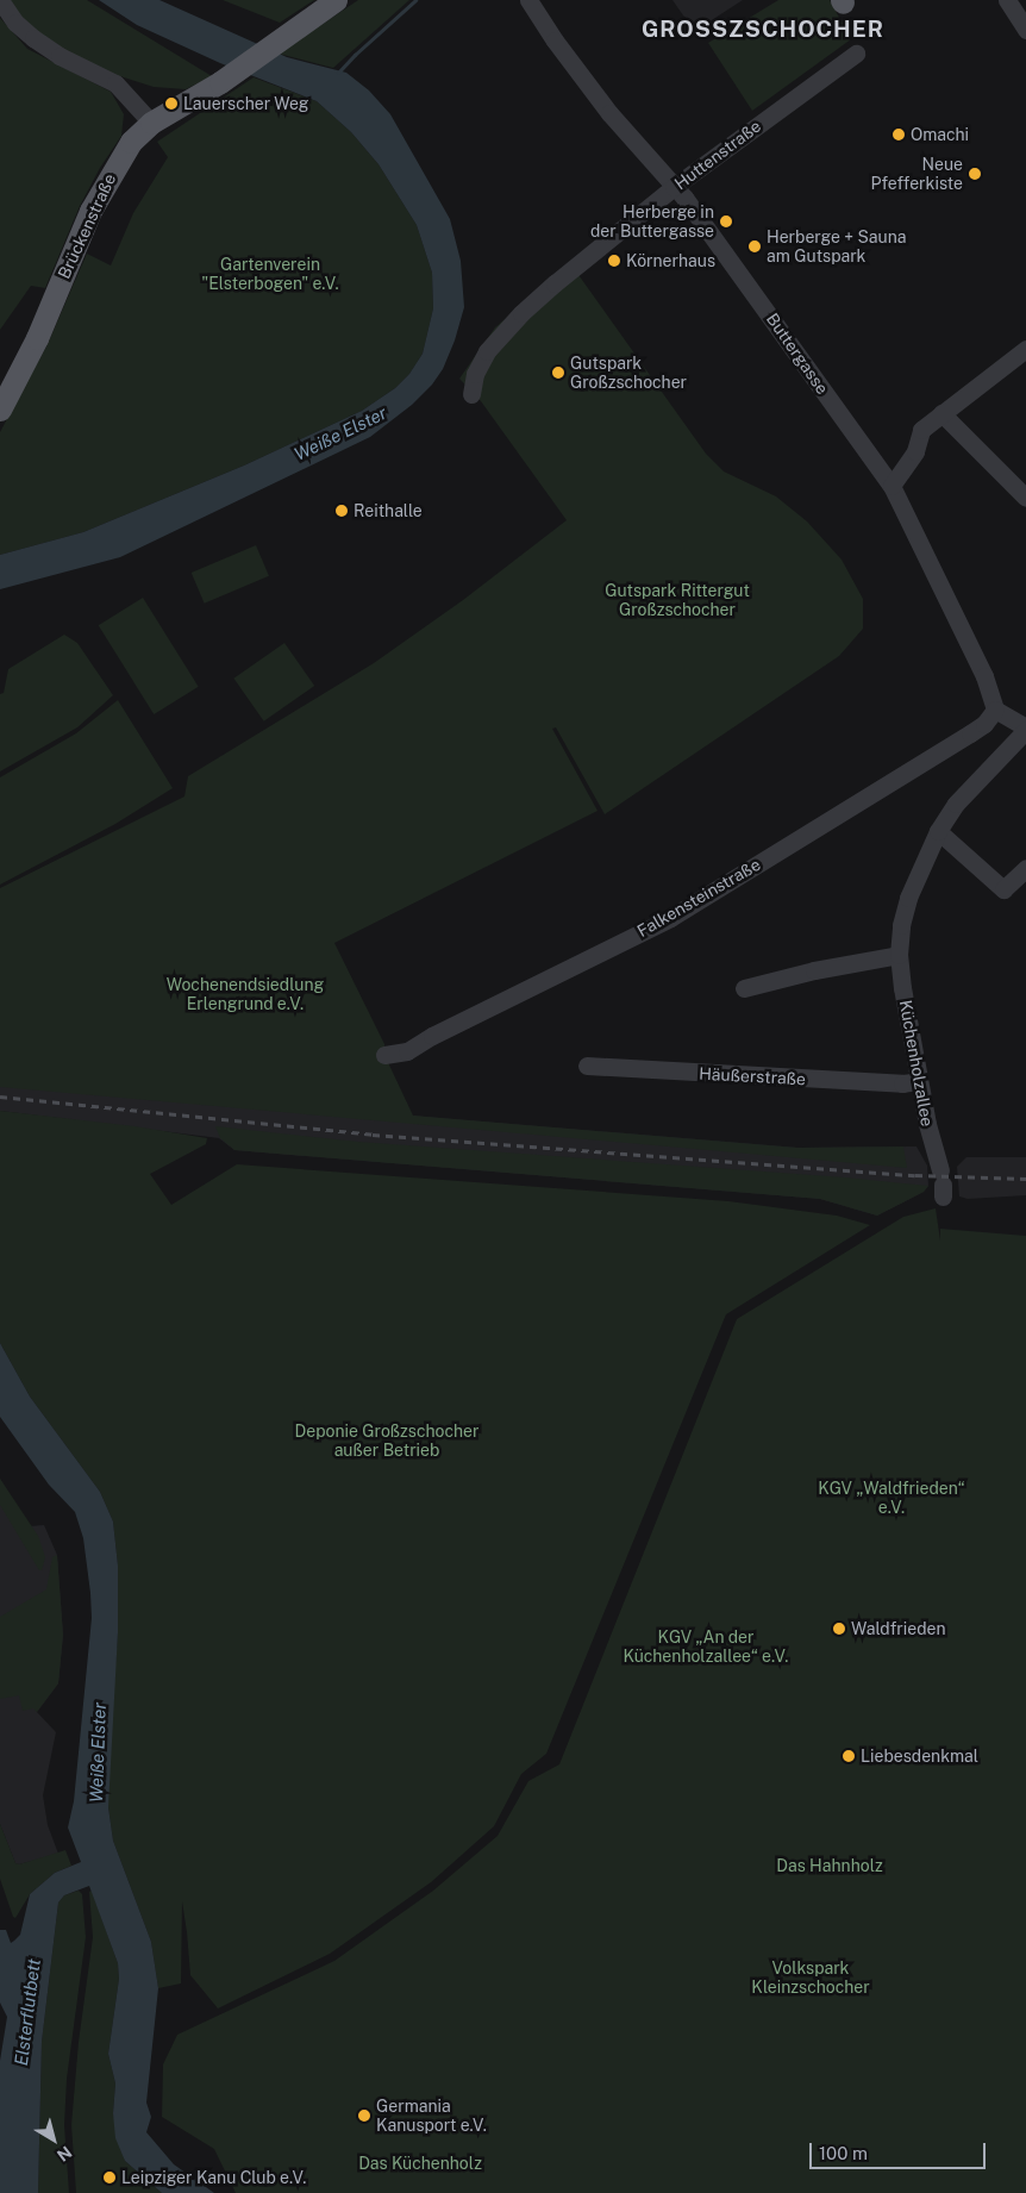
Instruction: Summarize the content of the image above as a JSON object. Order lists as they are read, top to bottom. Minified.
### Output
{"streets":{"main road":["Brückenstraße"],"street":["Huttenstraße","Buttergasse","Falkensteinstraße","Küchenholzallee","Häußerstraße"]},"crossings":[["Huttenstraße","Buttergasse"],["Buttergasse","Falkensteinstraße"],["Küchenholzallee","Häußerstraße"]],"districts":["GROSSZSCHOCHER"],"water":["Weiße Elster","Elsterflutbett"],"parks":["Gartenverein \"Elsterbogen\" e.V.","Gutspark Rittergut Großzschocher","Wochenendsiedlung Erlengrund e.V.","Deponie Großzschocher außer Betrieb","KGV „Waldfrieden“ e.V.","KGV „An der Küchenholzallee“ e.V.","Das Hahnholz","Volkspark Kleinzschocher","Das Küchenholz"],"places":["Lauerscher Weg","Omachi","Neue Pfefferkiste","Herberge in der Buttergasse","Herberge + Sauna am Gutspark","Körnerhaus","Gutspark Großzschocher","Reithalle","Waldfrieden","Liebesdenkmal","Germania Kanusport e.V.","Leipziger Kanu Club e.V."],"scale_bar":"100 m","north":"bottom right"}
